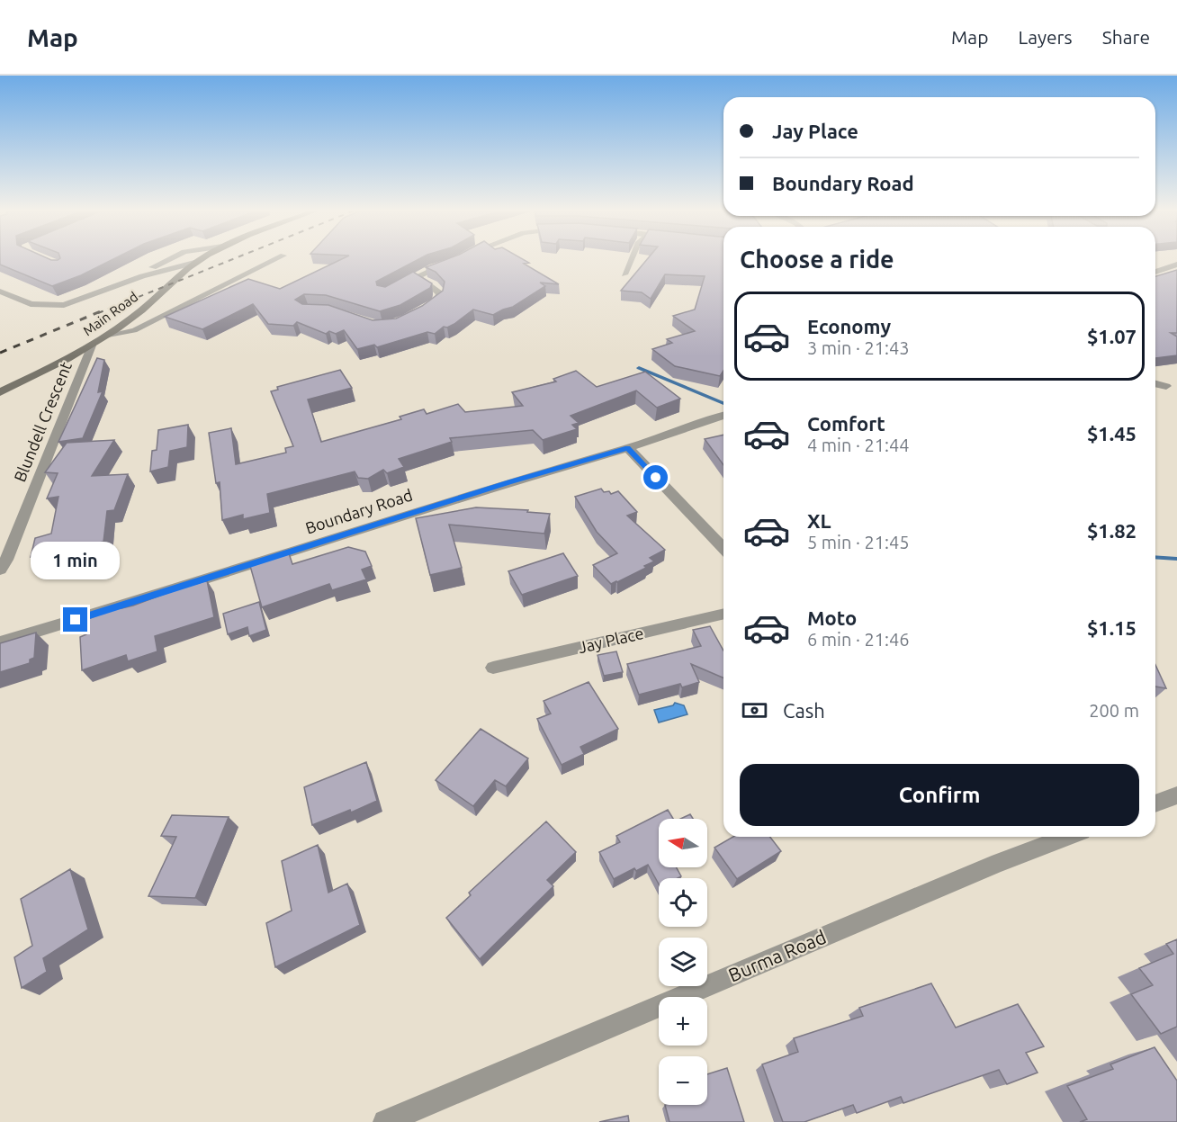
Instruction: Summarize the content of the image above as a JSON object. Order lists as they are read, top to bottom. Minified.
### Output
{"streets":{"main road":["Main Road"],"street":["Blundell Crescent","Boundary Road","Jay Place","Burma Road"]},"crossings":[["Main Road","Blundell Crescent"]],"north":"left","page":{"header":"Map","nav":["Map","Layers","Share"],"banner":["Jay Place","Boundary Road"],"heading":"Choose a ride","list":[{"name":"Economy","note":"3 min · 21:43","value":"$1.07"},{"name":"Comfort","note":"4 min · 21:44","value":"$1.45"},{"name":"XL","note":"5 min · 21:45","value":"$1.82"},{"name":"Moto","note":"6 min · 21:46","value":"$1.15"}],"bubble":"1 min","pay":["Cash","200 m"],"buttons":"Confirm","map_buttons":["+","−"]}}
